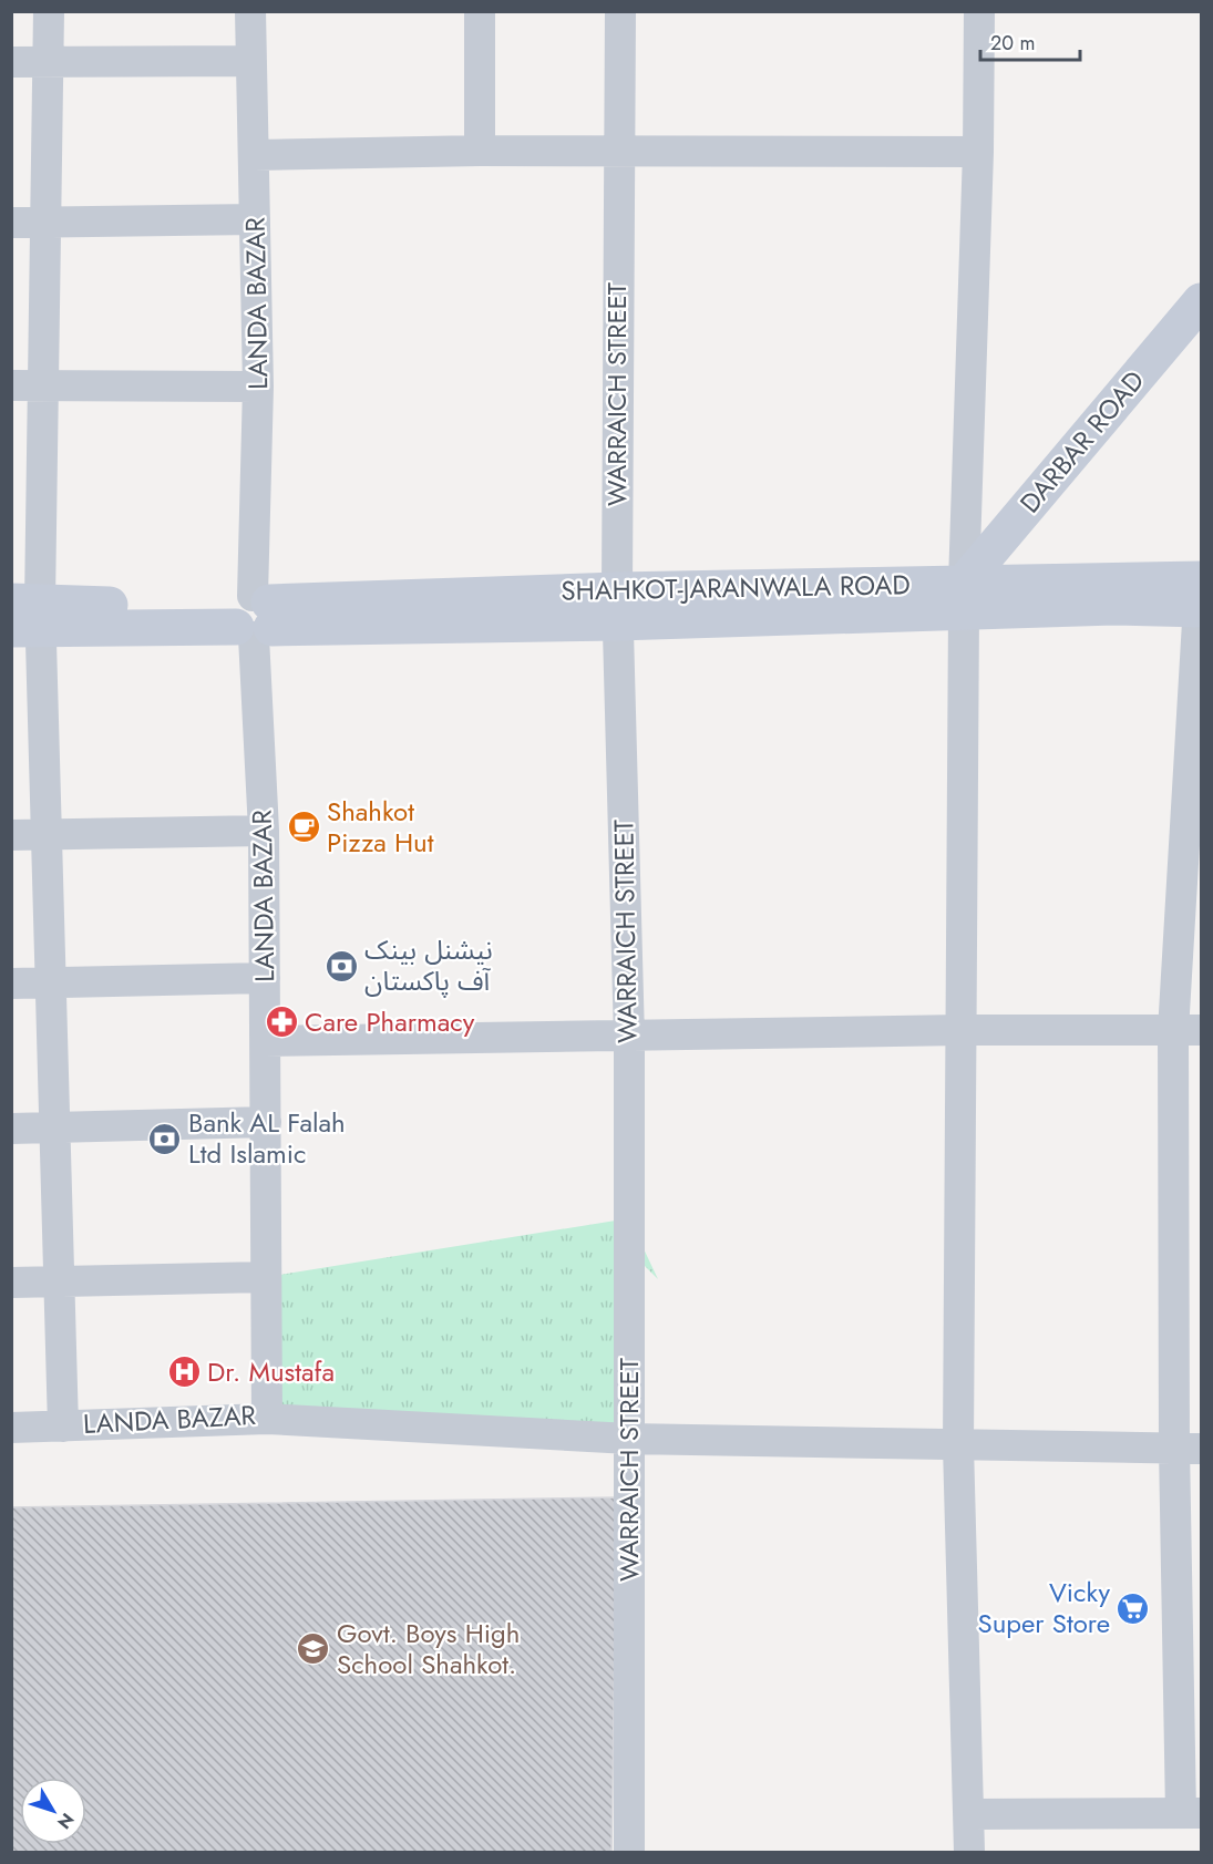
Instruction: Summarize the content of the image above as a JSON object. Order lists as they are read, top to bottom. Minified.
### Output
{"streets":{"street":["LANDA BAZAR","WARRAICH STREET","DARBAR ROAD","SHAHKOT-JARANWALA ROAD"]},"crossings":[["LANDA BAZAR","SHAHKOT-JARANWALA ROAD"],["WARRAICH STREET","SHAHKOT-JARANWALA ROAD"],["DARBAR ROAD","SHAHKOT-JARANWALA ROAD"]],"places":{"cafe":["Shahkot Pizza Hut"],"bank":["نیشنل بینک آف پاکستان","Bank AL Falah Ltd Islamic"],"pharmacy":["Care Pharmacy"],"hospital":["Dr. Mustafa"],"supermarket":["Vicky Super Store"],"school or university":["Govt. Boys High School Shahkot."]},"scale_bar":"20 m","north":"bottom right"}
